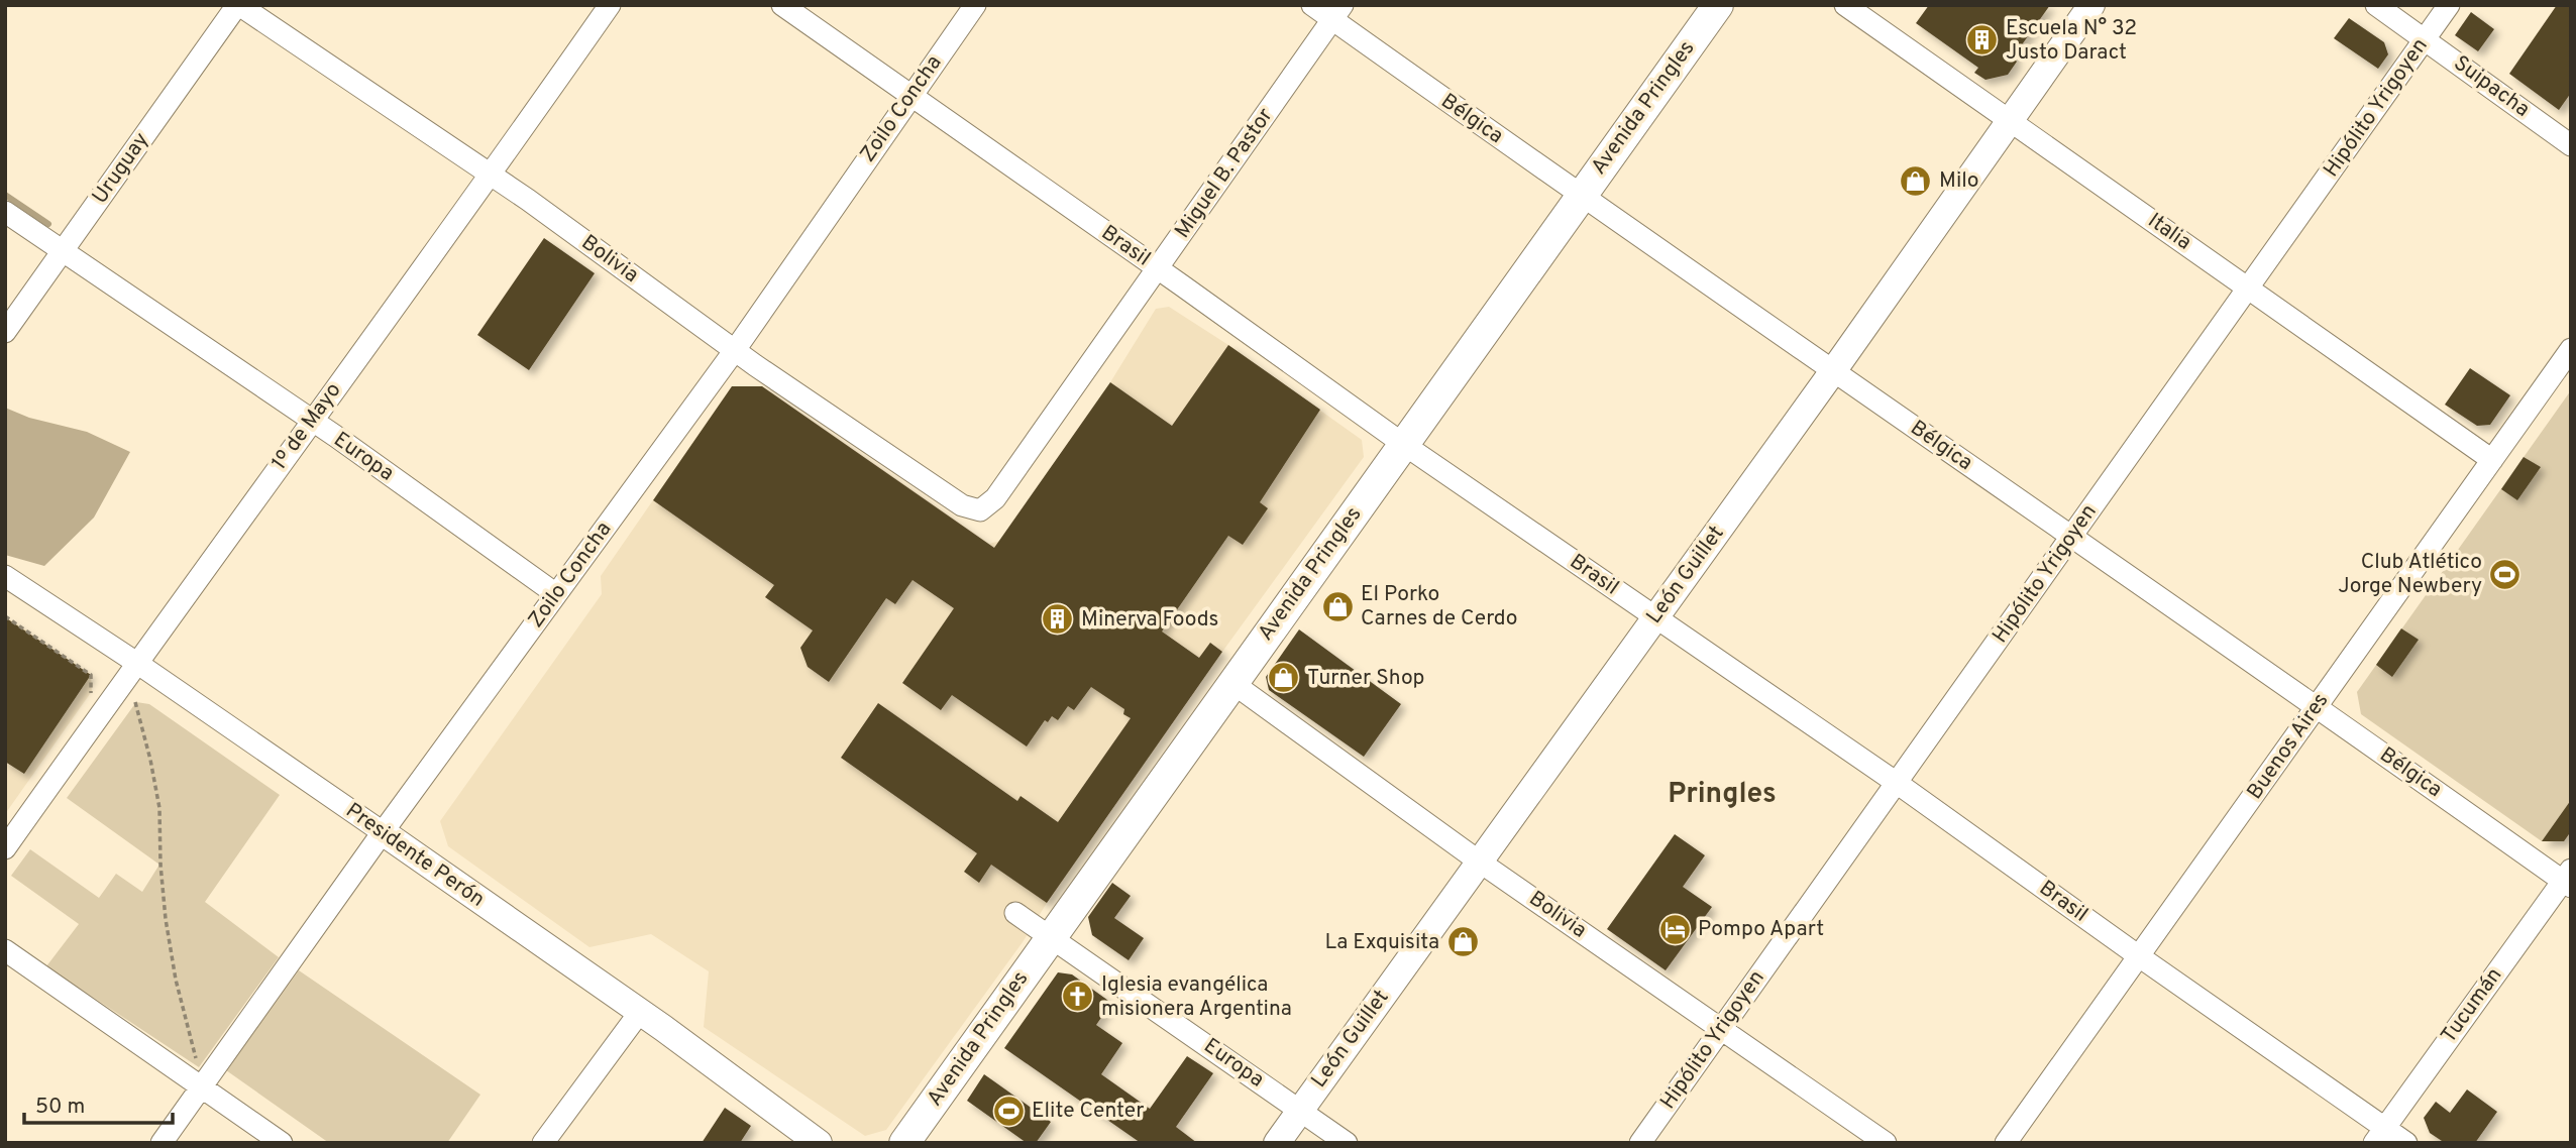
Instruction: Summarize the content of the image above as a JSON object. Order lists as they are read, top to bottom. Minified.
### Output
{"streets":{"main road":["Avenida Pringles"],"street":["Suipacha","Hipólito Yrigoyen","Zoilo Concha","Bélgica","Uruguay","Miguel B. Pastor","Italia","Brasil","Bolivia","1º de Mayo","Europa","León Guillet","Buenos Aires","Presidente Perón","Tucumán"]},"crossings":[["Suipacha","Hipólito Yrigoyen"],["Avenida Pringles","Bélgica"],["Avenida Pringles","Brasil"],["Avenida Pringles","Bolivia"],["Avenida Pringles","Europa"],["Hipólito Yrigoyen","Bélgica"],["Hipólito Yrigoyen","Italia"],["Hipólito Yrigoyen","Brasil"],["Hipólito Yrigoyen","Bolivia"],["Zoilo Concha","Brasil"],["Zoilo Concha","Bolivia"],["Zoilo Concha","Europa"],["Zoilo Concha","Presidente Perón"],["Bélgica","Miguel B. Pastor"],["Bélgica","León Guillet"],["Bélgica","Buenos Aires"],["Bélgica","Tucumán"],["Uruguay","Bolivia"],["Uruguay","Europa"],["Miguel B. Pastor","Brasil"],["Miguel B. Pastor","Bolivia"],["Italia","León Guillet"],["Italia","Buenos Aires"],["Brasil","León Guillet"],["Brasil","Buenos Aires"],["Brasil","Tucumán"],["Bolivia","1º de Mayo"],["Bolivia","León Guillet"],["1º de Mayo","Europa"],["1º de Mayo","Presidente Perón"],["Europa","León Guillet"]],"districts":["Pringles"],"places":{"building":["Escuela N° 32 Justo Daract","Minerva Foods"],"shop":["Milo","El Porko Carnes de Cerdo","Turner Shop","La Exquisita"],"sports":["Club Atlético Jorge Newbery","Elite Center"],"hotel":["Pompo Apart"],"church":["Iglesia evangélica misionera Argentina"]},"scale_bar":"50 m"}
